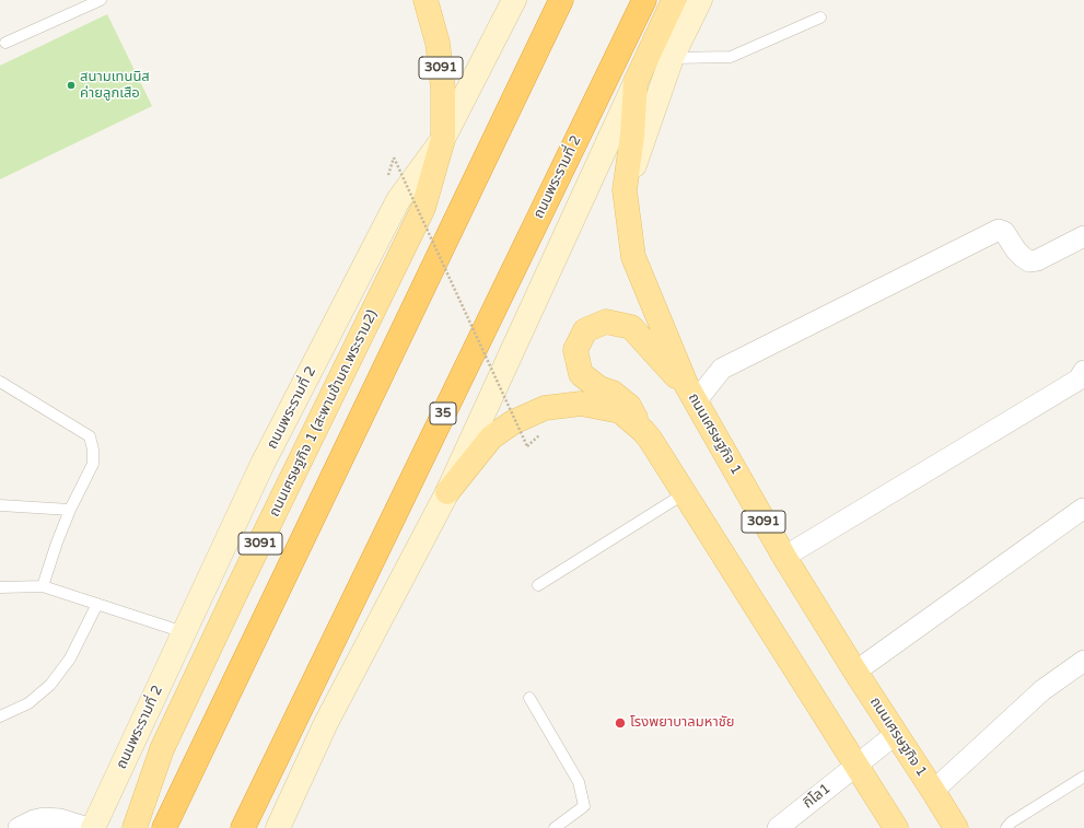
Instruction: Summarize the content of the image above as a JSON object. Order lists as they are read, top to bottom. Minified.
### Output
{"streets":{"highway":["ถนนพระรามที่ 2","35"],"main road":["3091","ถนนเศรษฐกิจ 1 (สะพานข้ามถ.พระราม2)","ถนนเศรษฐกิจ 1"],"street":["กิโล1"]},"crossings":[["3091","ถนนพระรามที่ 2"],["3091","ถนนเศรษฐกิจ 1 (สะพานข้ามถ.พระราม2)"],["ถนนพระรามที่ 2","ถนนเศรษฐกิจ 1 (สะพานข้ามถ.พระราม2)"],["ถนนพระรามที่ 2","ถนนเศรษฐกิจ 1"],["ถนนเศรษฐกิจ 1","กิโล1"]],"places":["สนามเทนนิส ค่ายลูกเสือ","โรงพยาบาลมหาชัย"]}
